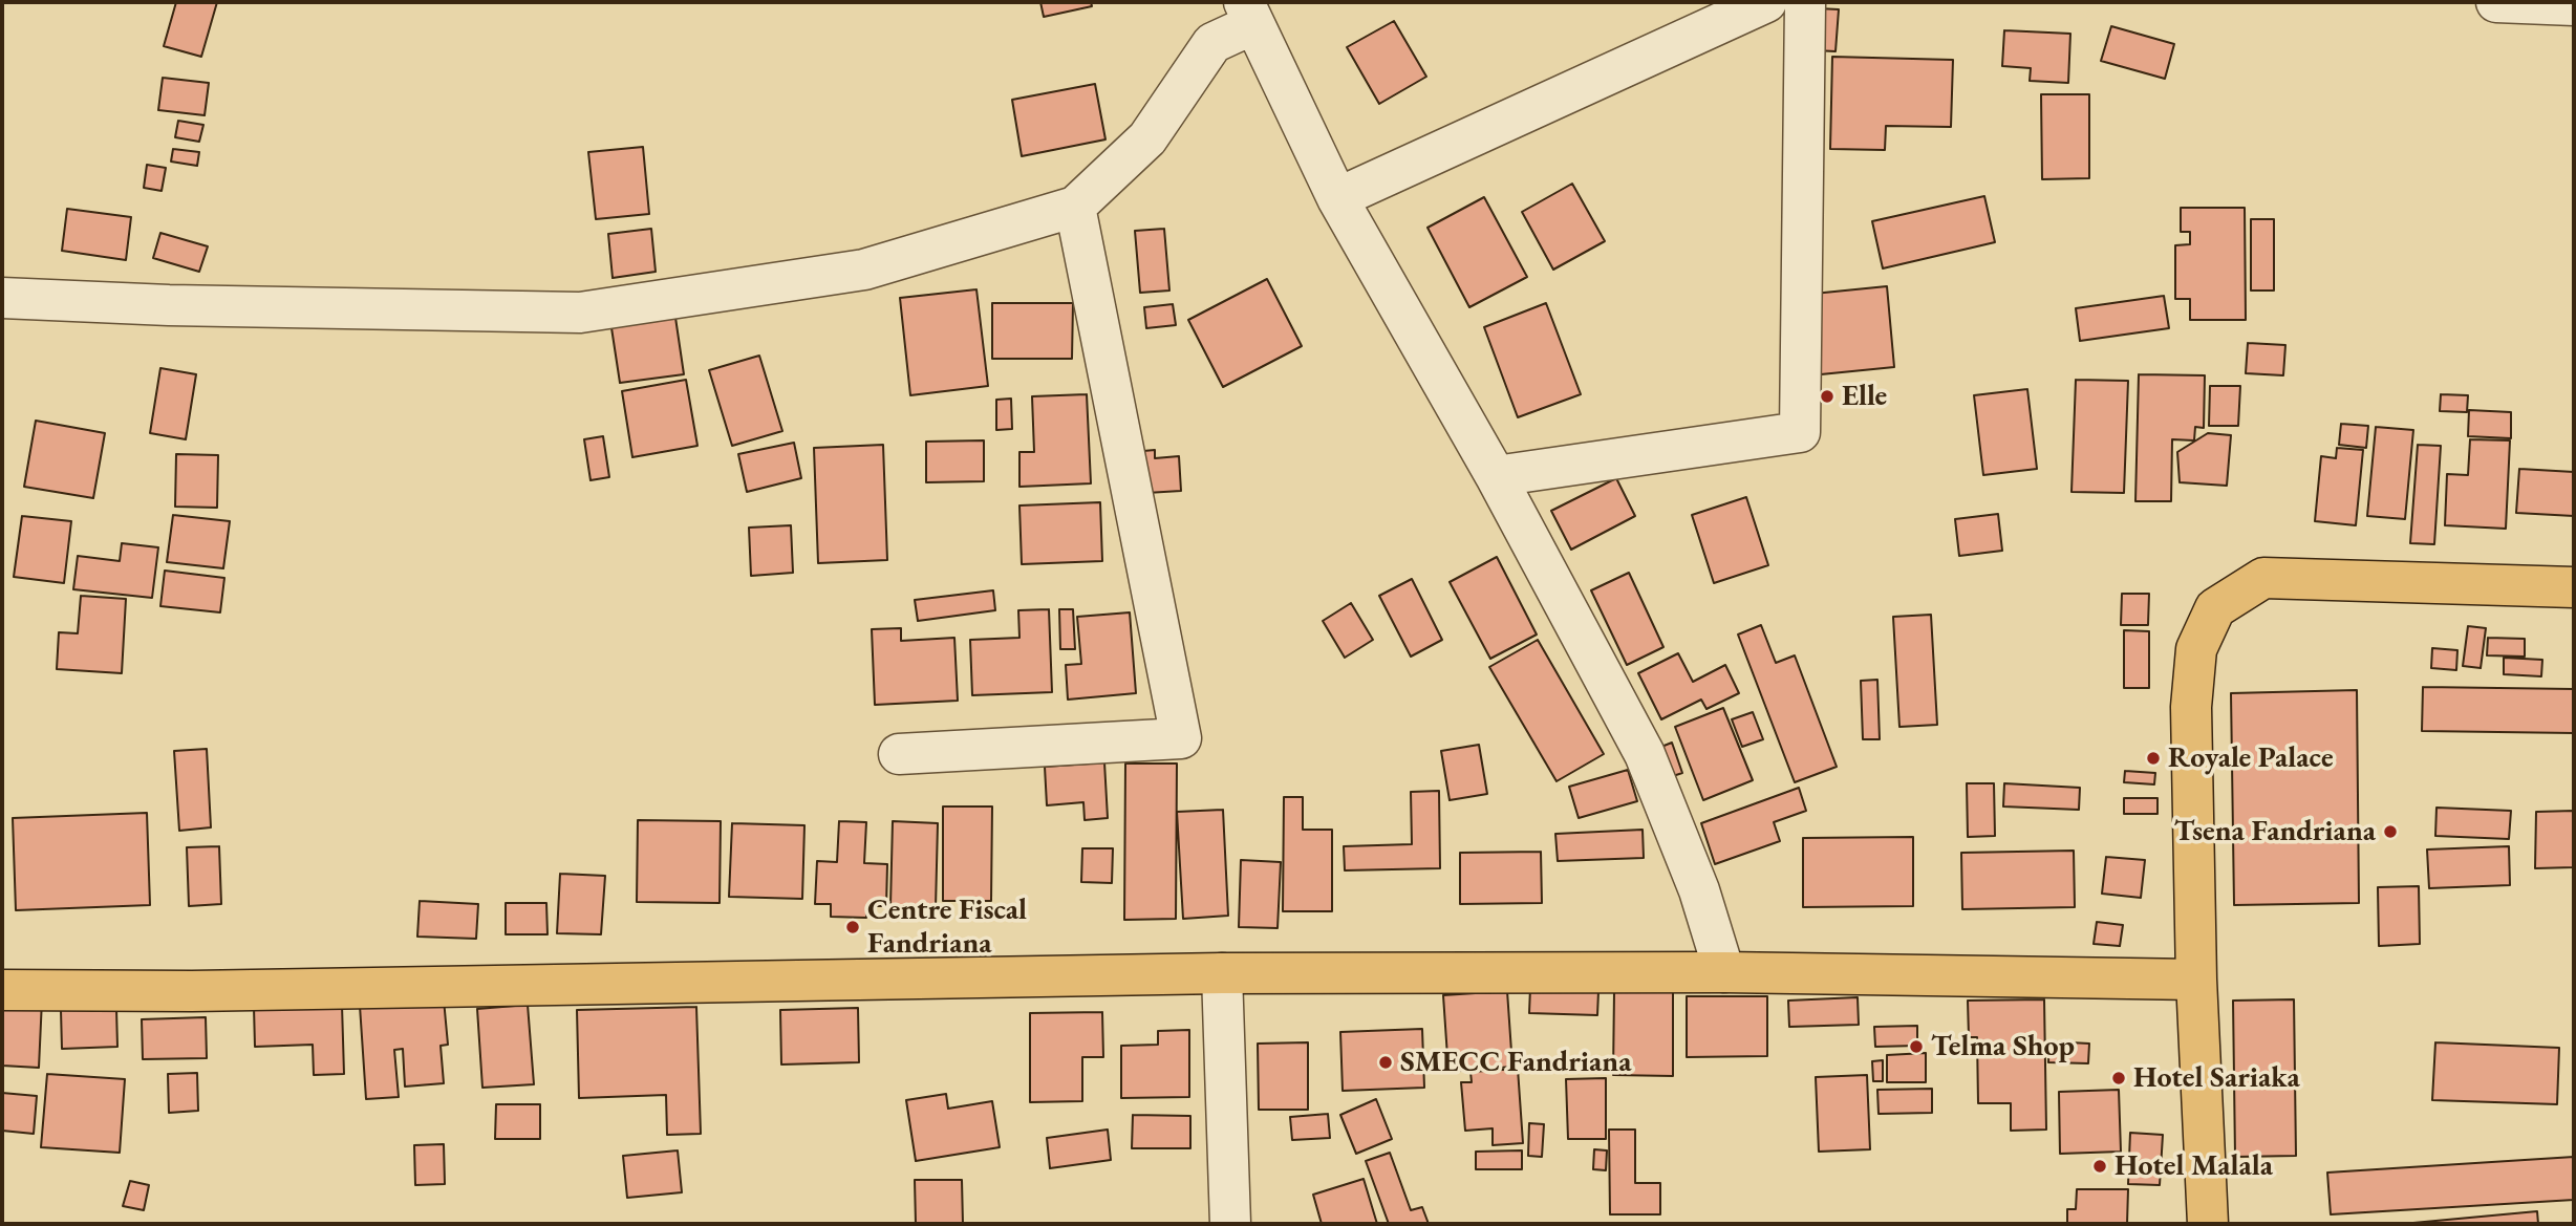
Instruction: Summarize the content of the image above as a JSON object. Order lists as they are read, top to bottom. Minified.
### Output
{"places":["Elle","Royale Palace","Tsena Fandriana","Centre Fiscal Fandriana","Telma Shop","SMECC Fandriana","Hotel Sariaka","Hotel Malala"]}
